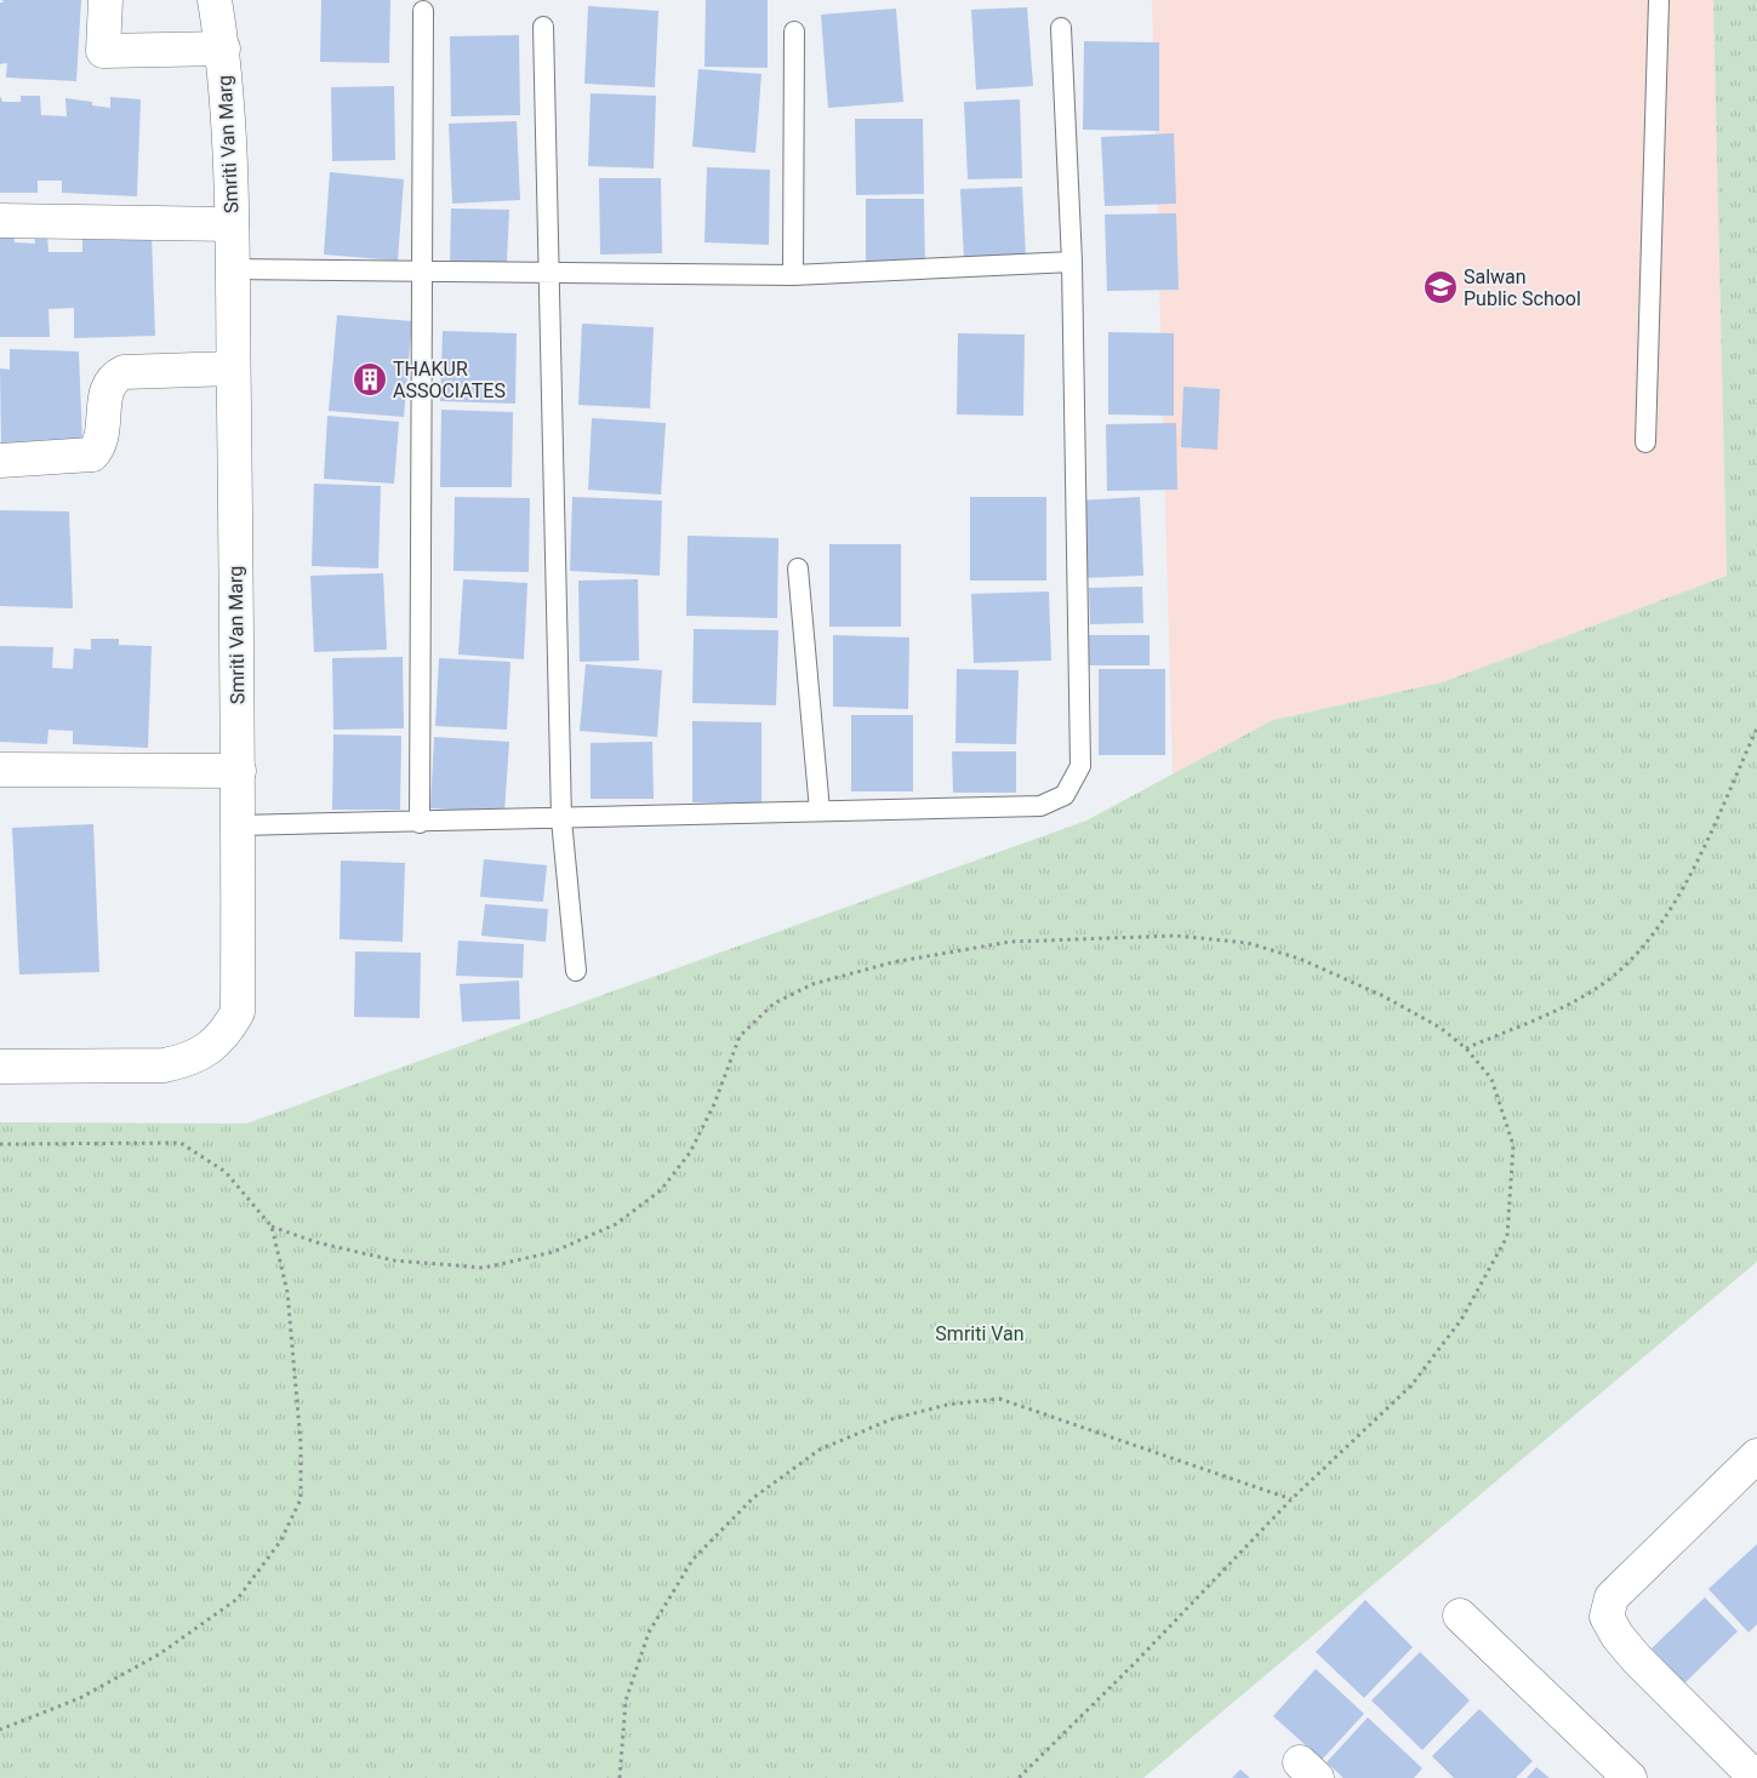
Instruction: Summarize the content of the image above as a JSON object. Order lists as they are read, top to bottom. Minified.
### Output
{"streets":{"street":["Smriti Van Marg"]},"parks":["Smriti Van"],"places":{"school or university":["Salwan Public School"],"building":["THAKUR ASSOCIATES"]}}
